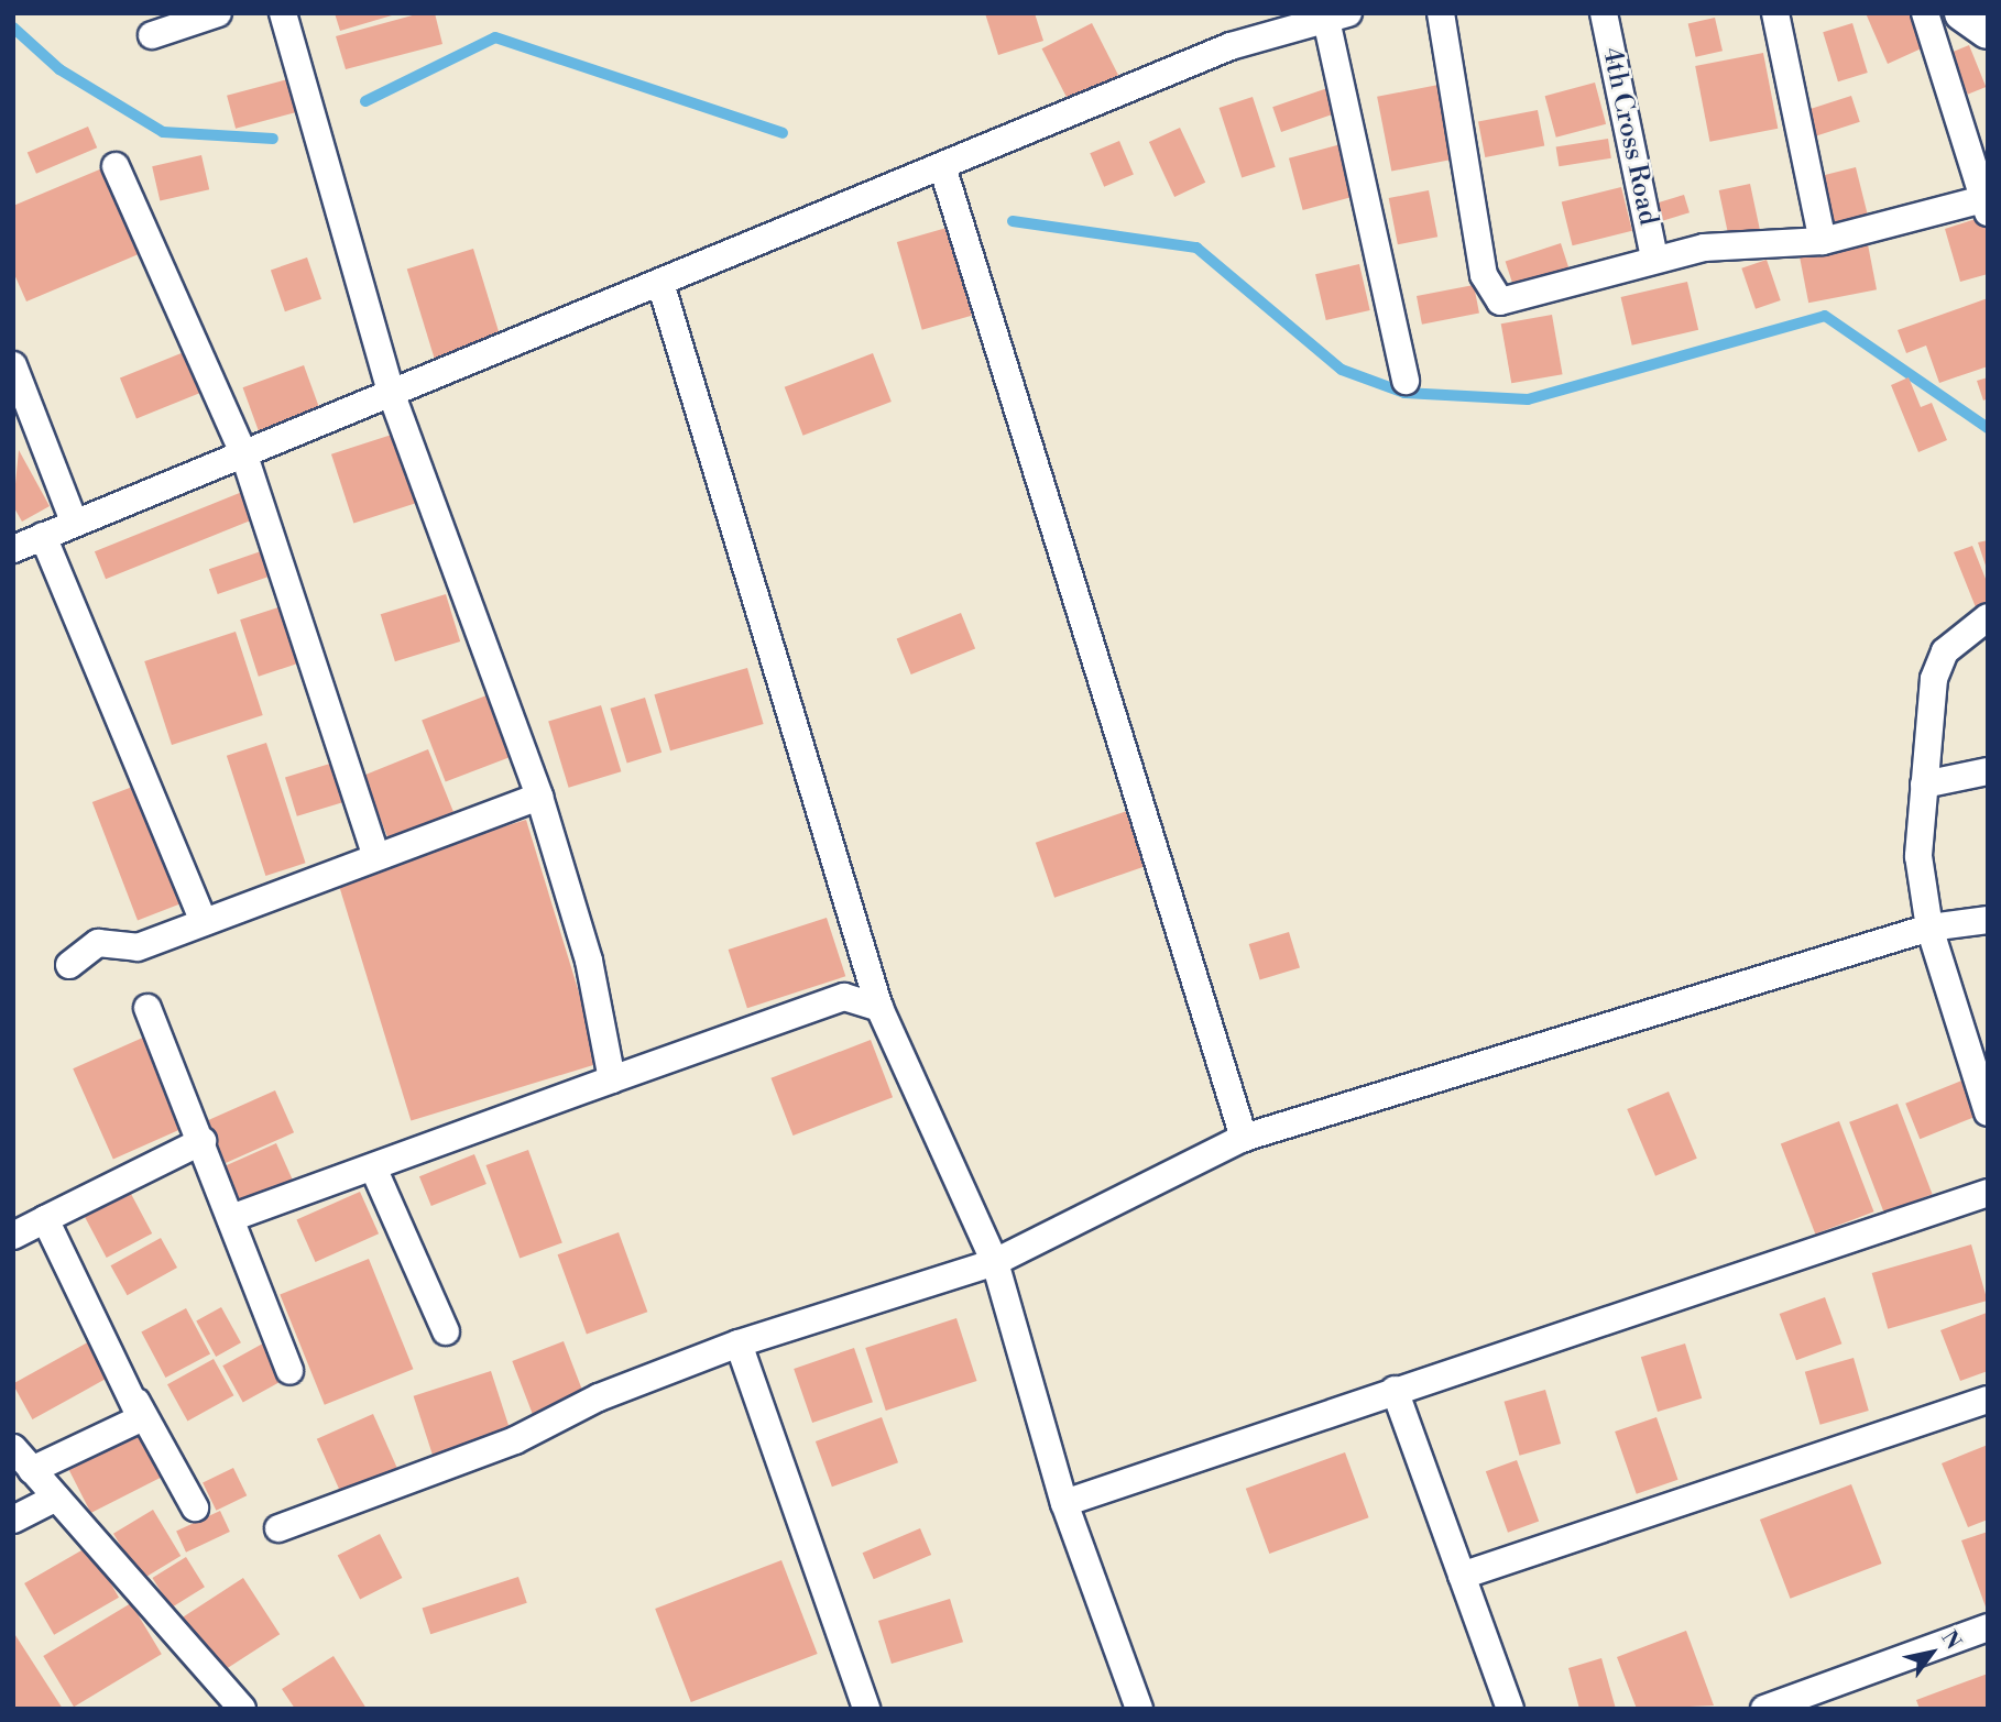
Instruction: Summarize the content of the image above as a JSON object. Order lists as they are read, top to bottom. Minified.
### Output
{"streets":{"street":["4th Cross Road"]},"north":"top right"}
